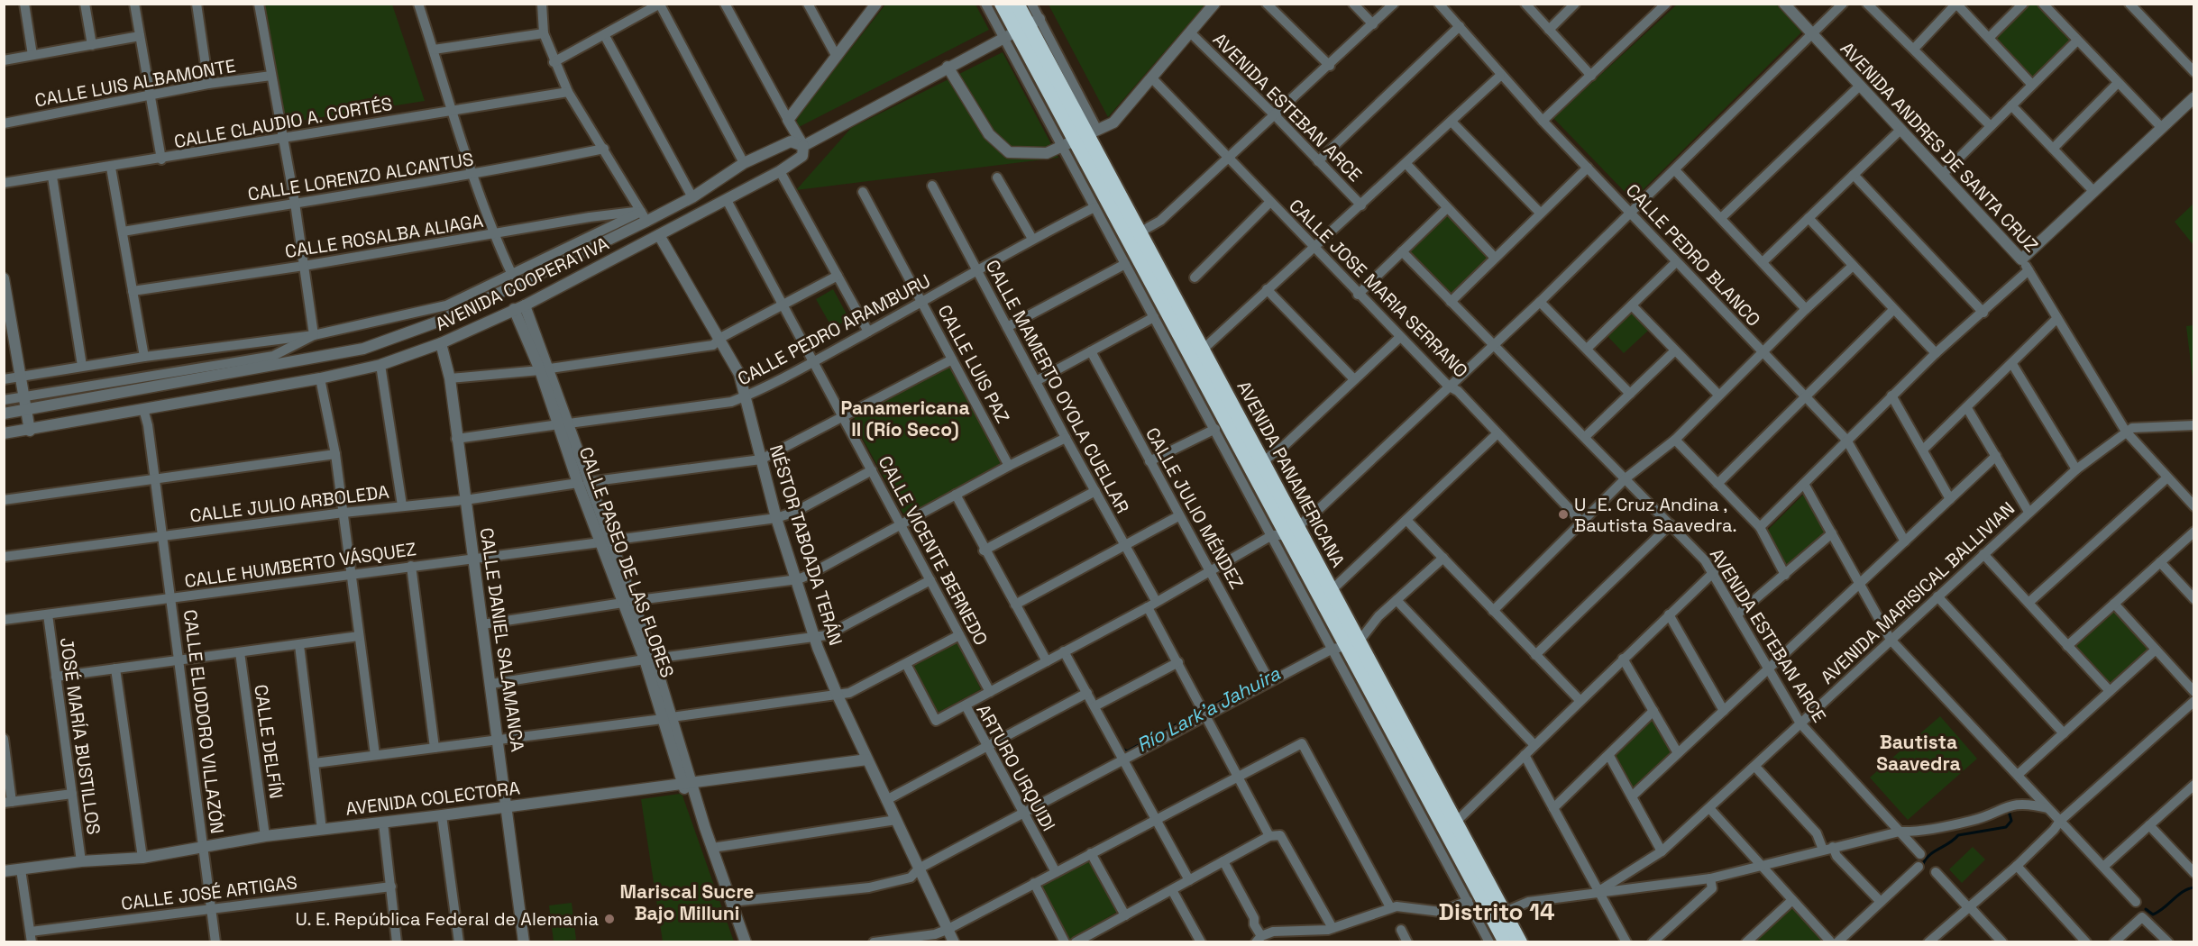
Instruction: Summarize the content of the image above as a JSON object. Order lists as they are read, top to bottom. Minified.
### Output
{"streets":{"highway":["AVENIDA PANAMERICANA"],"street":["CALLE LUIS ALBAMONTE","AVENIDA ESTEBAN ARCE","CALLE CLAUDIO A. CORTÉS","AVENIDA ANDRES DE SANTA CRUZ","CALLE LORENZO ALCANTUS","CALLE ROSALBA ALIAGA","CALLE PEDRO BLANCO","AVENIDA COOPERATIVA","CALLE JOSE MARIA SERRANO","CALLE PEDRO ARAMBURU","CALLE LUIS PAZ","CALLE MAMERTO OYOLA CUELLAR","CALLE JULIO ARBOLEDA","CALLE JULIO MÉNDEZ","NÉSTOR TABOADA TERÁN","CALLE VICENTE BERNEDO","CALLE PASEO DE LAS FLORES","CALLE HUMBERTO VÁSQUEZ","AVENIDA MARISICAL BALLIVIAN","CALLE DANIEL SALAMANCA","CALLE ELIODORO VILLAZÓN","JOSÉ MARÍA BUSTILLOS","CALLE DELFÍN","ARTURO URQUIDI","AVENIDA COLECTORA","CALLE JOSÉ ARTIGAS"]},"crossings":[["AVENIDA ESTEBAN ARCE","AVENIDA MARISICAL BALLIVIAN"],["AVENIDA ANDRES DE SANTA CRUZ","AVENIDA MARISICAL BALLIVIAN"],["CALLE ROSALBA ALIAGA","AVENIDA COOPERATIVA"],["AVENIDA COOPERATIVA","AVENIDA PANAMERICANA"],["AVENIDA COOPERATIVA","NÉSTOR TABOADA TERÁN"],["AVENIDA COOPERATIVA","CALLE VICENTE BERNEDO"],["AVENIDA COOPERATIVA","CALLE PASEO DE LAS FLORES"],["AVENIDA COOPERATIVA","CALLE DANIEL SALAMANCA"],["AVENIDA COOPERATIVA","CALLE ELIODORO VILLAZÓN"],["CALLE PEDRO ARAMBURU","CALLE LUIS PAZ"],["CALLE PEDRO ARAMBURU","CALLE MAMERTO OYOLA CUELLAR"],["CALLE PEDRO ARAMBURU","AVENIDA PANAMERICANA"],["CALLE PEDRO ARAMBURU","NÉSTOR TABOADA TERÁN"],["CALLE PEDRO ARAMBURU","CALLE VICENTE BERNEDO"],["CALLE PEDRO ARAMBURU","CALLE PASEO DE LAS FLORES"],["CALLE PEDRO ARAMBURU","CALLE DANIEL SALAMANCA"],["CALLE LUIS PAZ","CALLE JULIO ARBOLEDA"],["CALLE JULIO ARBOLEDA","NÉSTOR TABOADA TERÁN"],["CALLE JULIO ARBOLEDA","CALLE VICENTE BERNEDO"],["CALLE JULIO ARBOLEDA","CALLE PASEO DE LAS FLORES"],["CALLE JULIO ARBOLEDA","CALLE DANIEL SALAMANCA"],["CALLE JULIO ARBOLEDA","CALLE ELIODORO VILLAZÓN"],["NÉSTOR TABOADA TERÁN","CALLE HUMBERTO VÁSQUEZ"],["NÉSTOR TABOADA TERÁN","AVENIDA COLECTORA"],["CALLE VICENTE BERNEDO","CALLE HUMBERTO VÁSQUEZ"],["CALLE PASEO DE LAS FLORES","CALLE HUMBERTO VÁSQUEZ"],["CALLE PASEO DE LAS FLORES","AVENIDA COLECTORA"],["CALLE HUMBERTO VÁSQUEZ","CALLE DANIEL SALAMANCA"],["CALLE HUMBERTO VÁSQUEZ","CALLE ELIODORO VILLAZÓN"],["CALLE HUMBERTO VÁSQUEZ","JOSÉ MARÍA BUSTILLOS"],["CALLE DANIEL SALAMANCA","AVENIDA COLECTORA"],["CALLE ELIODORO VILLAZÓN","AVENIDA COLECTORA"],["CALLE ELIODORO VILLAZÓN","CALLE JOSÉ ARTIGAS"],["JOSÉ MARÍA BUSTILLOS","AVENIDA COLECTORA"],["CALLE DELFÍN","AVENIDA COLECTORA"]],"districts":["Panamericana II (Río Seco)","Bautista Saavedra","Mariscal Sucre Bajo Milluni","Distrito 14"],"water":["Río Lark’a Jahuira"],"places":["U_E. Cruz Andina , Bautista Saavedra.","U. E. República Federal de Alemania"]}
